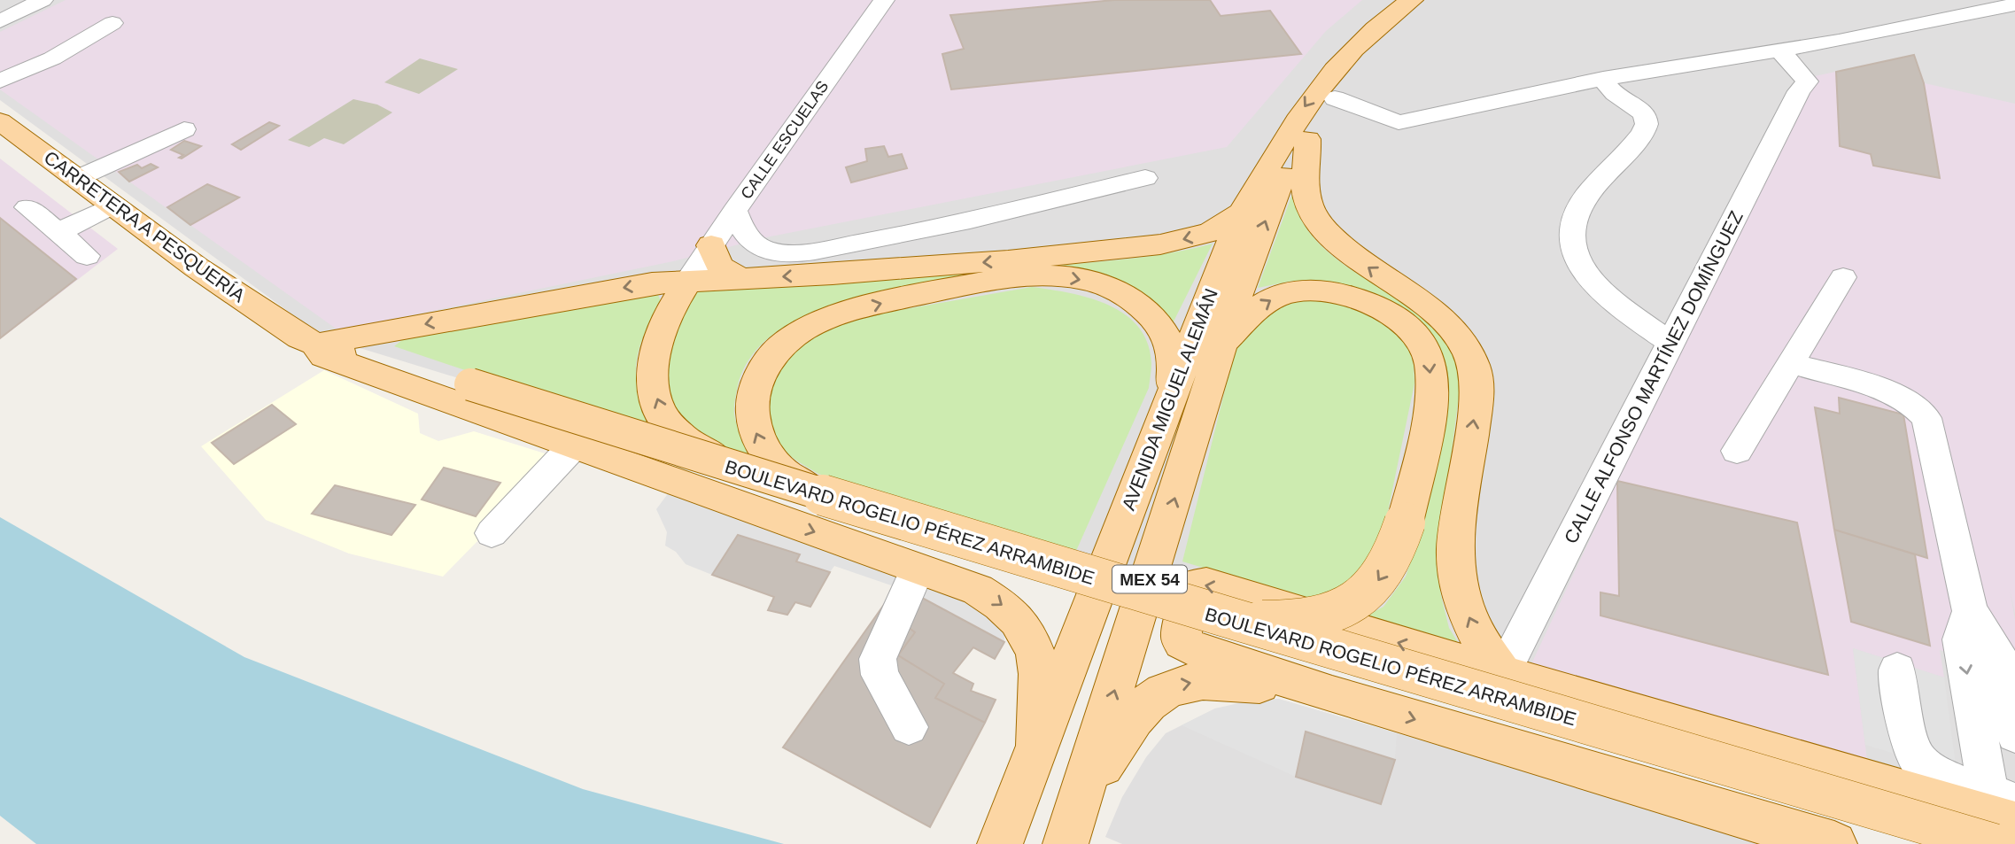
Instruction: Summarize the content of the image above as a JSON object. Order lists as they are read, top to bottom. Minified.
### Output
{"streets":{"main road":["CARRETERA A PESQUERÍA","AVENIDA MIGUEL ALEMÁN","BOULEVARD ROGELIO PÉREZ ARRAMBIDE","MEX 54"],"street":["CALLE ESCUELAS","CALLE ALFONSO MARTÍNEZ DOMÍNGUEZ"]},"crossings":[["CARRETERA A PESQUERÍA","BOULEVARD ROGELIO PÉREZ ARRAMBIDE"],["AVENIDA MIGUEL ALEMÁN","BOULEVARD ROGELIO PÉREZ ARRAMBIDE"]]}
